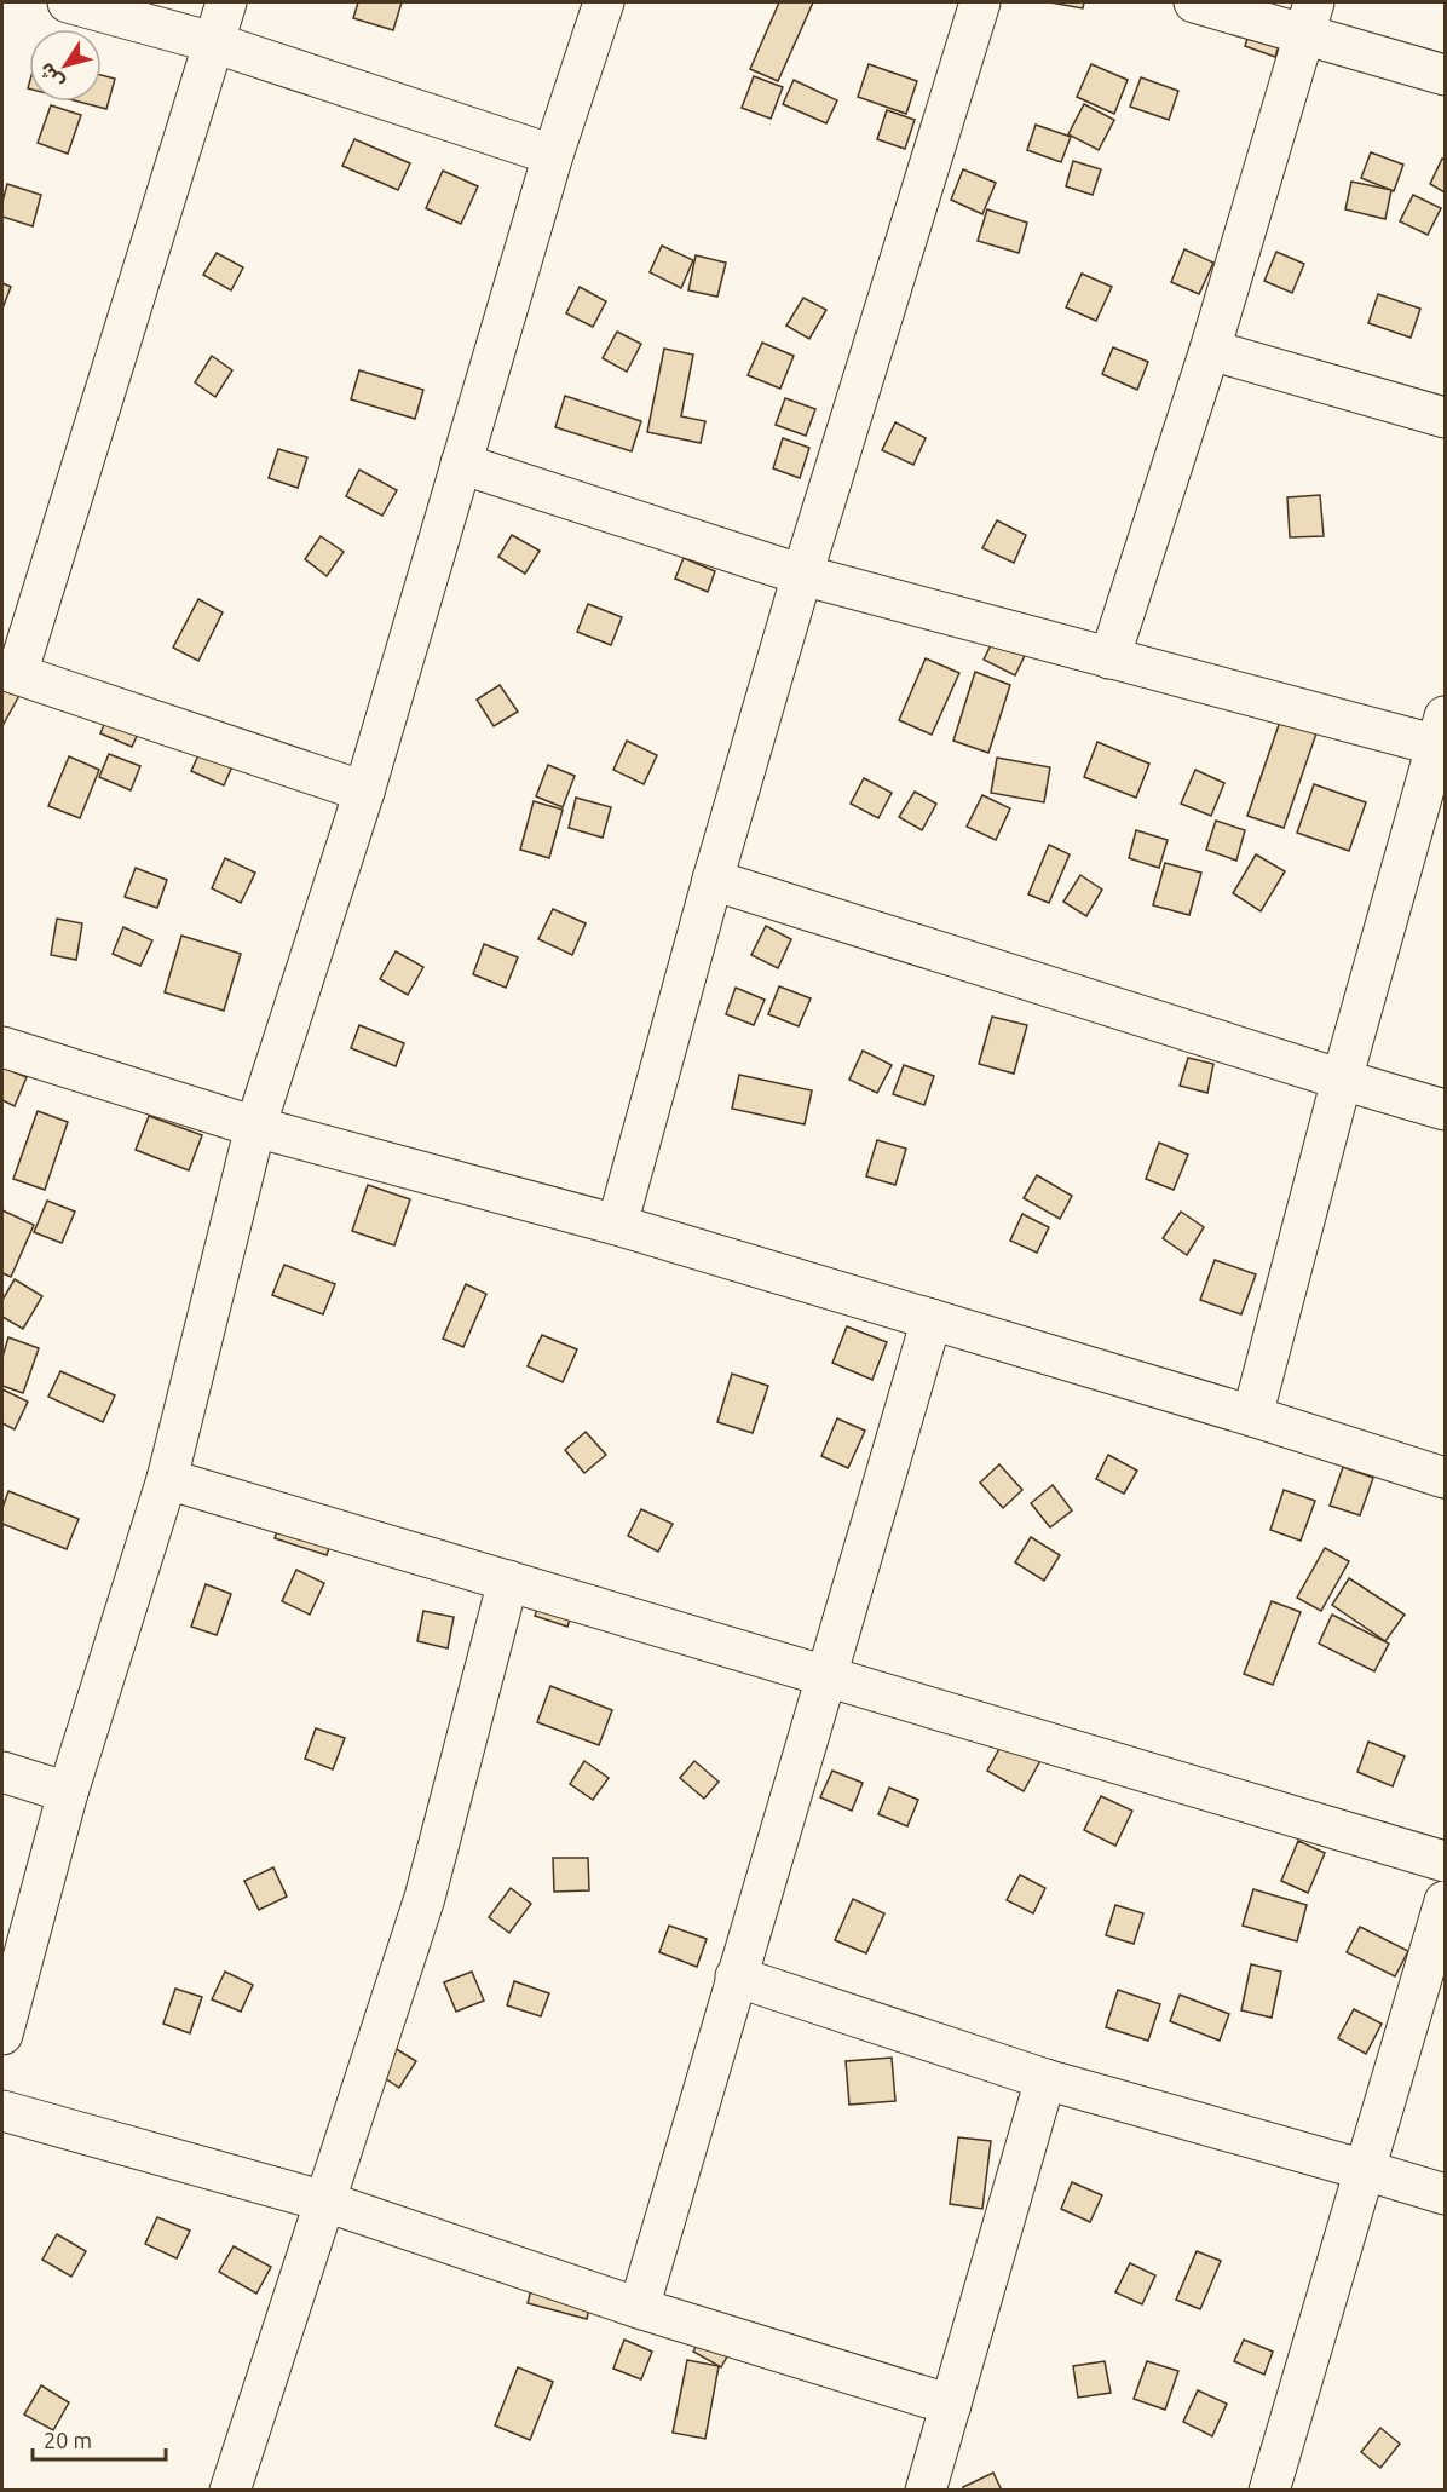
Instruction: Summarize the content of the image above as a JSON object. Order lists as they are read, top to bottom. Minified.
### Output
{"scale_bar":"20 m","north":"bottom left"}
